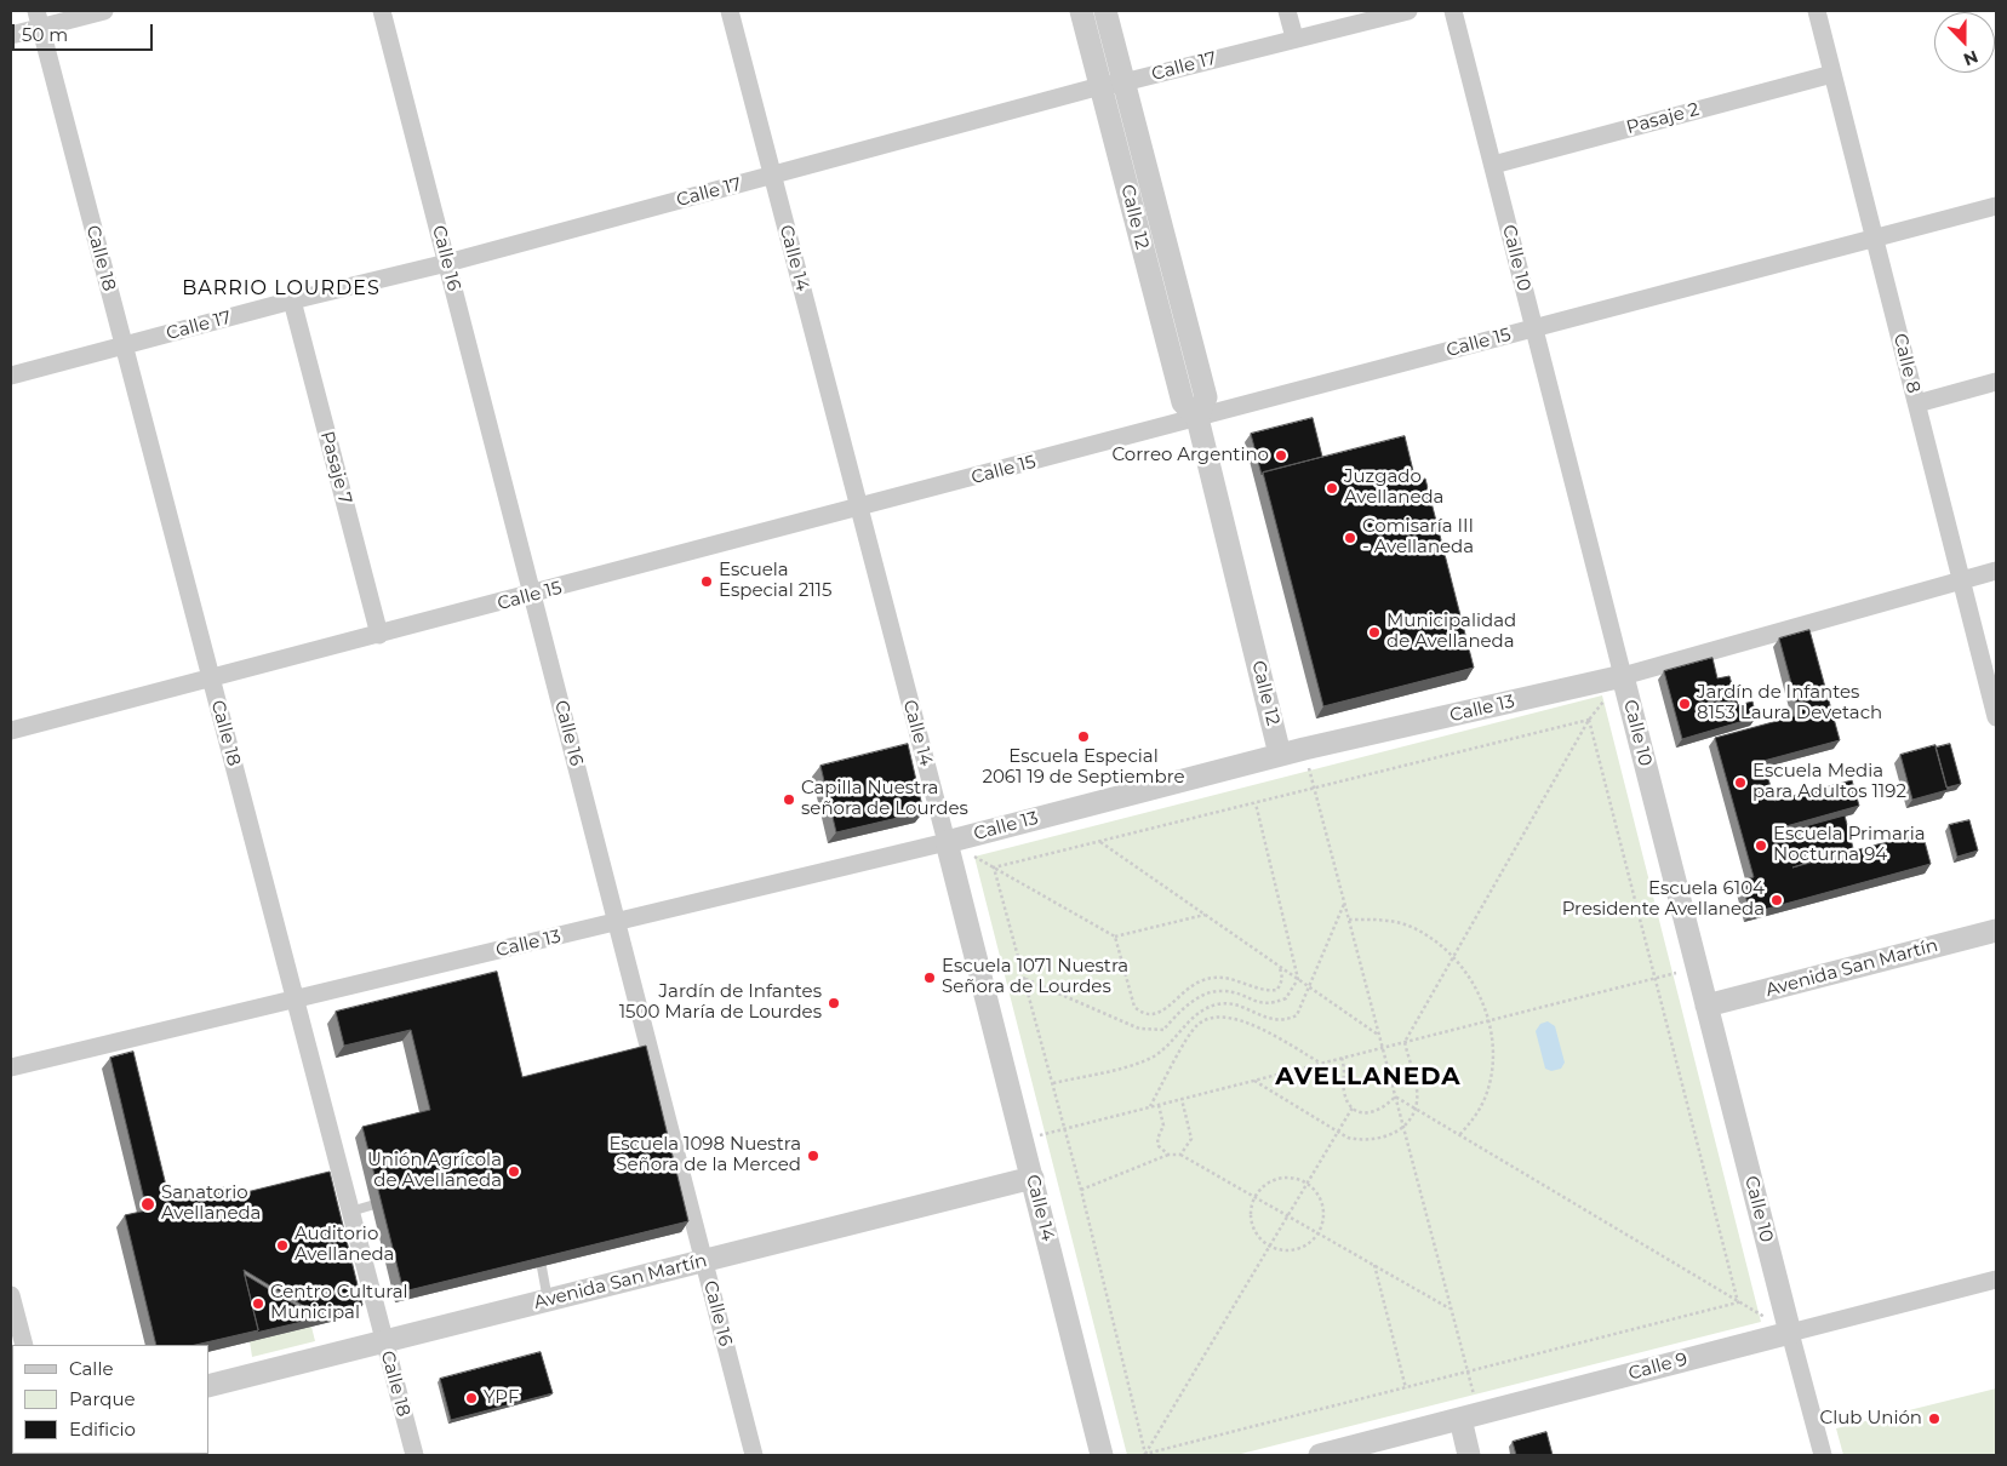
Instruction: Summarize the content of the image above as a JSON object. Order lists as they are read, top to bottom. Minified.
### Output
{"streets":{"street":["Calle 17","Pasaje 2","Calle 12","Calle 18","Calle 16","Calle 14","Calle 10","Calle 15","Calle 8","Pasaje 7","Calle 13","Avenida San Martín","Calle 9"]},"crossings":[["Calle 17","Calle 12"],["Calle 17","Calle 18"],["Calle 17","Calle 16"],["Calle 17","Calle 14"],["Calle 17","Pasaje 7"],["Pasaje 2","Calle 10"],["Pasaje 2","Calle 8"],["Calle 12","Calle 15"],["Calle 12","Calle 13"],["Calle 18","Calle 15"],["Calle 18","Calle 13"],["Calle 18","Avenida San Martín"],["Calle 16","Calle 15"],["Calle 16","Calle 13"],["Calle 16","Avenida San Martín"],["Calle 14","Calle 15"],["Calle 14","Calle 13"],["Calle 14","Avenida San Martín"],["Calle 10","Calle 15"],["Calle 10","Calle 13"],["Calle 10","Avenida San Martín"],["Calle 10","Calle 9"],["Calle 15","Calle 8"],["Calle 15","Pasaje 7"],["Calle 8","Calle 13"]],"districts":["BARRIO LOURDES","AVELLANEDA"],"places":["Correo Argentino","Juzgado Avellaneda","Comisaría III - Avellaneda","Escuela Especial 2115","Municipalidad de Avellaneda","Jardín de Infantes 8153 Laura Devetach","Escuela Especial 2061 19 de Septiembre","Escuela Media para Adultos 1192","Capilla Nuestra señora de Lourdes","Escuela Primaria Nocturna 94","Escuela 6104 Presidente Avellaneda","Escuela 1071 Nuestra Señora de Lourdes","Jardín de Infantes 1500 María de Lourdes","Escuela 1098 Nuestra Señora de la Merced","Unión Agrícola de Avellaneda","Sanatorio Avellaneda","Auditorio Avellaneda","Centro Cultural Municipal","YPF","Club Unión"],"legend":["Calle","Parque","Edificio"],"scale_bar":"50 m","north":"bottom"}
